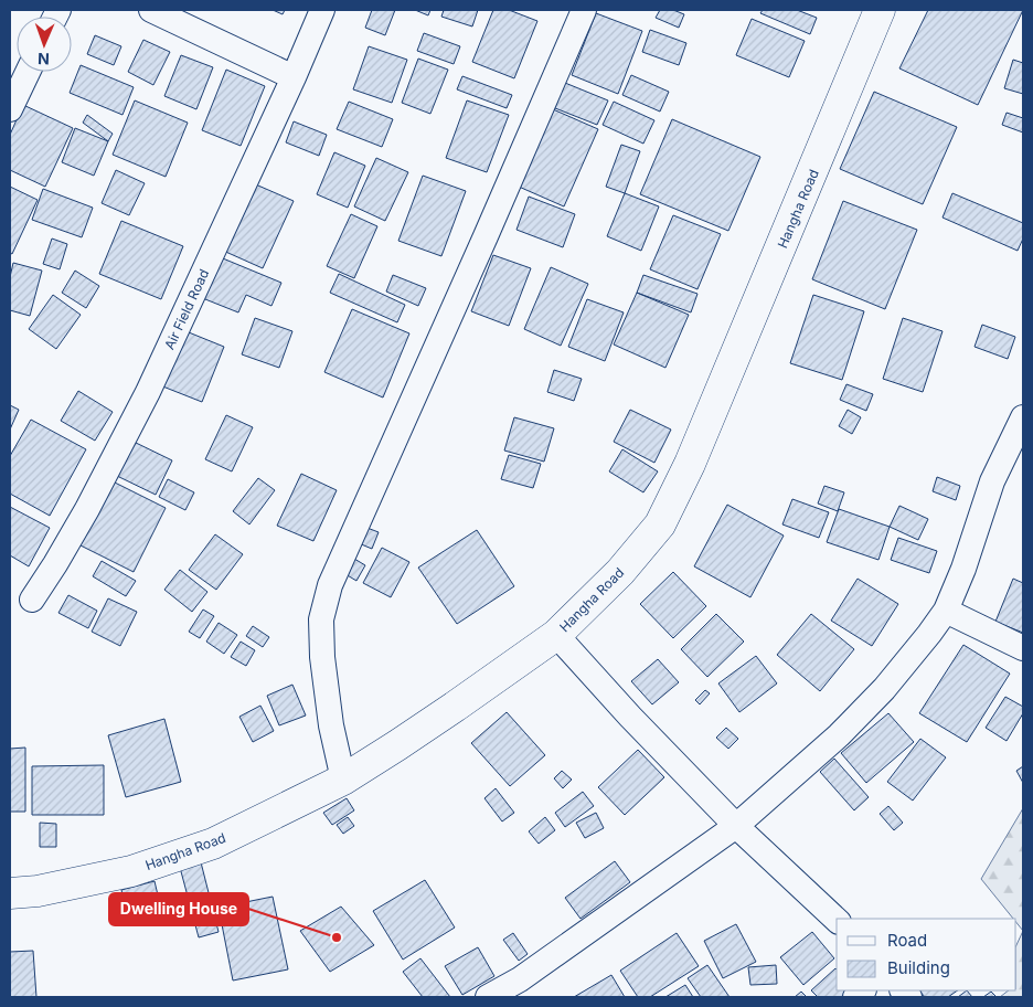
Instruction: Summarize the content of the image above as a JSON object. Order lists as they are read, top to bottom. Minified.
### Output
{"streets":{"highway":["Hangha Road"],"street":["Air Field Road"]},"places":["Dwelling House"],"legend":["Road","Building"],"north":"bottom"}
